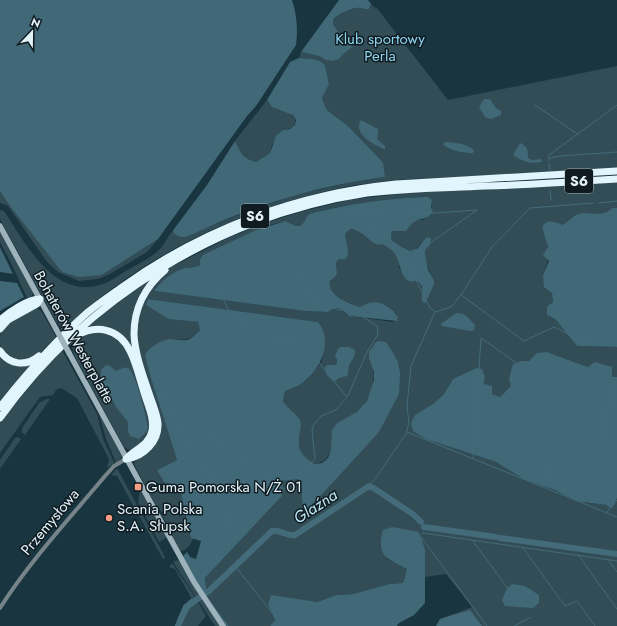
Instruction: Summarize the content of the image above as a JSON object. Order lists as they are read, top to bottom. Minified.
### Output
{"streets":{"highway":["S6"],"main road":["Bohaterów Westerplatte"],"street":["Przemysłowa"]},"crossings":[["Bohaterów Westerplatte","Przemysłowa"]],"water":["Glaźna"],"parks":["Klub sportowy Perla"],"places":{"transit":["Guma Pomorska N/Ż 01"],"other":["Scania Polska S.A. Słupsk"]},"north":"top"}
